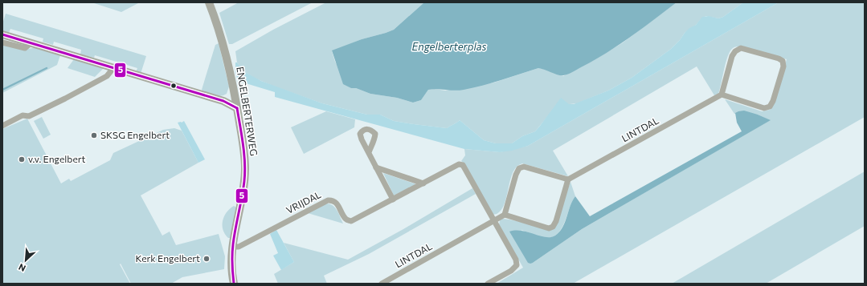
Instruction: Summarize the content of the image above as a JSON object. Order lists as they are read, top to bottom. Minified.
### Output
{"streets":{"street":["ENGELBERTERWEG","LINTDAL","VRIJDAL"]},"crossings":[["ENGELBERTERWEG","VRIJDAL"],["LINTDAL","VRIJDAL"]],"water":["Engelberterplas"],"places":["SKSG Engelbert","v.v. Engelbert","Kerk Engelbert"],"lines":["transit line 5"],"north":"bottom left"}
